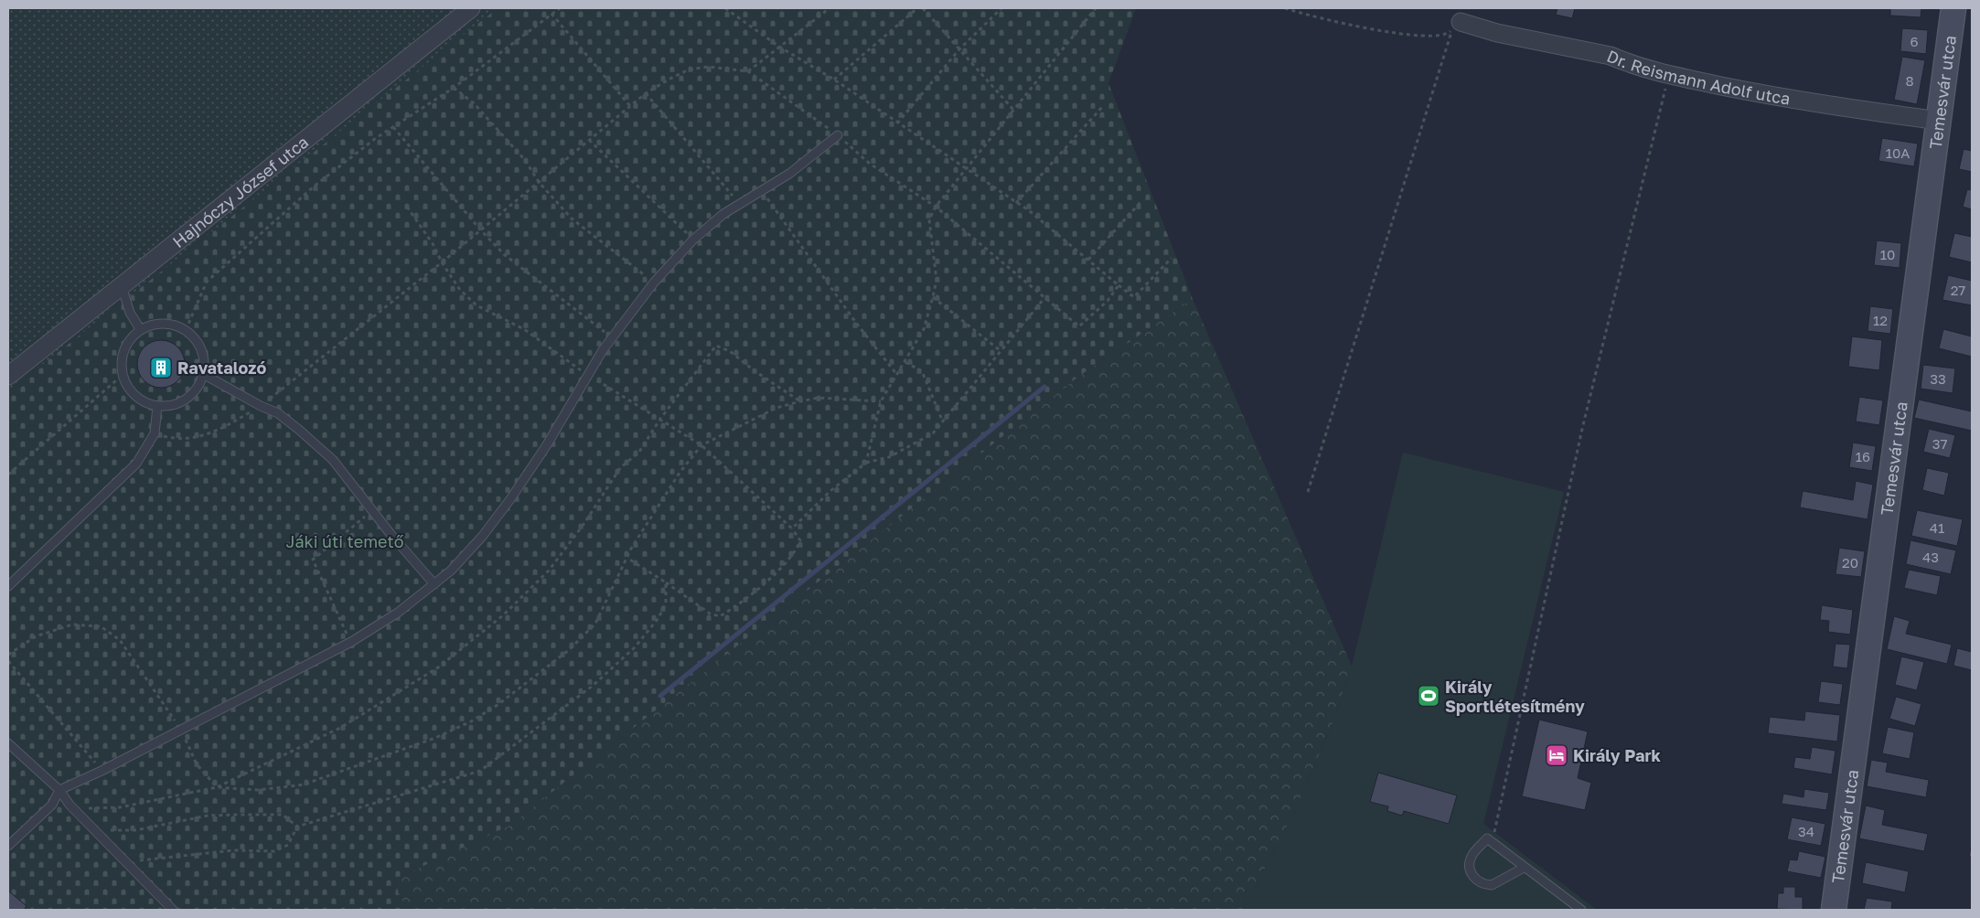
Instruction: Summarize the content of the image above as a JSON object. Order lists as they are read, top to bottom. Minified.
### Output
{"streets":{"main road":["Temesvár utca"],"street":["Dr. Reismann Adolf utca","Hajnóczy József utca"]},"crossings":[["Dr. Reismann Adolf utca","Temesvár utca"]],"parks":["Jáki úti temető"],"places":{"building":["Ravatalozó"],"sports":["Király Sportlétesítmény"],"hotel":["Király Park"]},"house_numbers":["6","8","10A","10","27","12","33","37","16","41","43","20","34"]}
